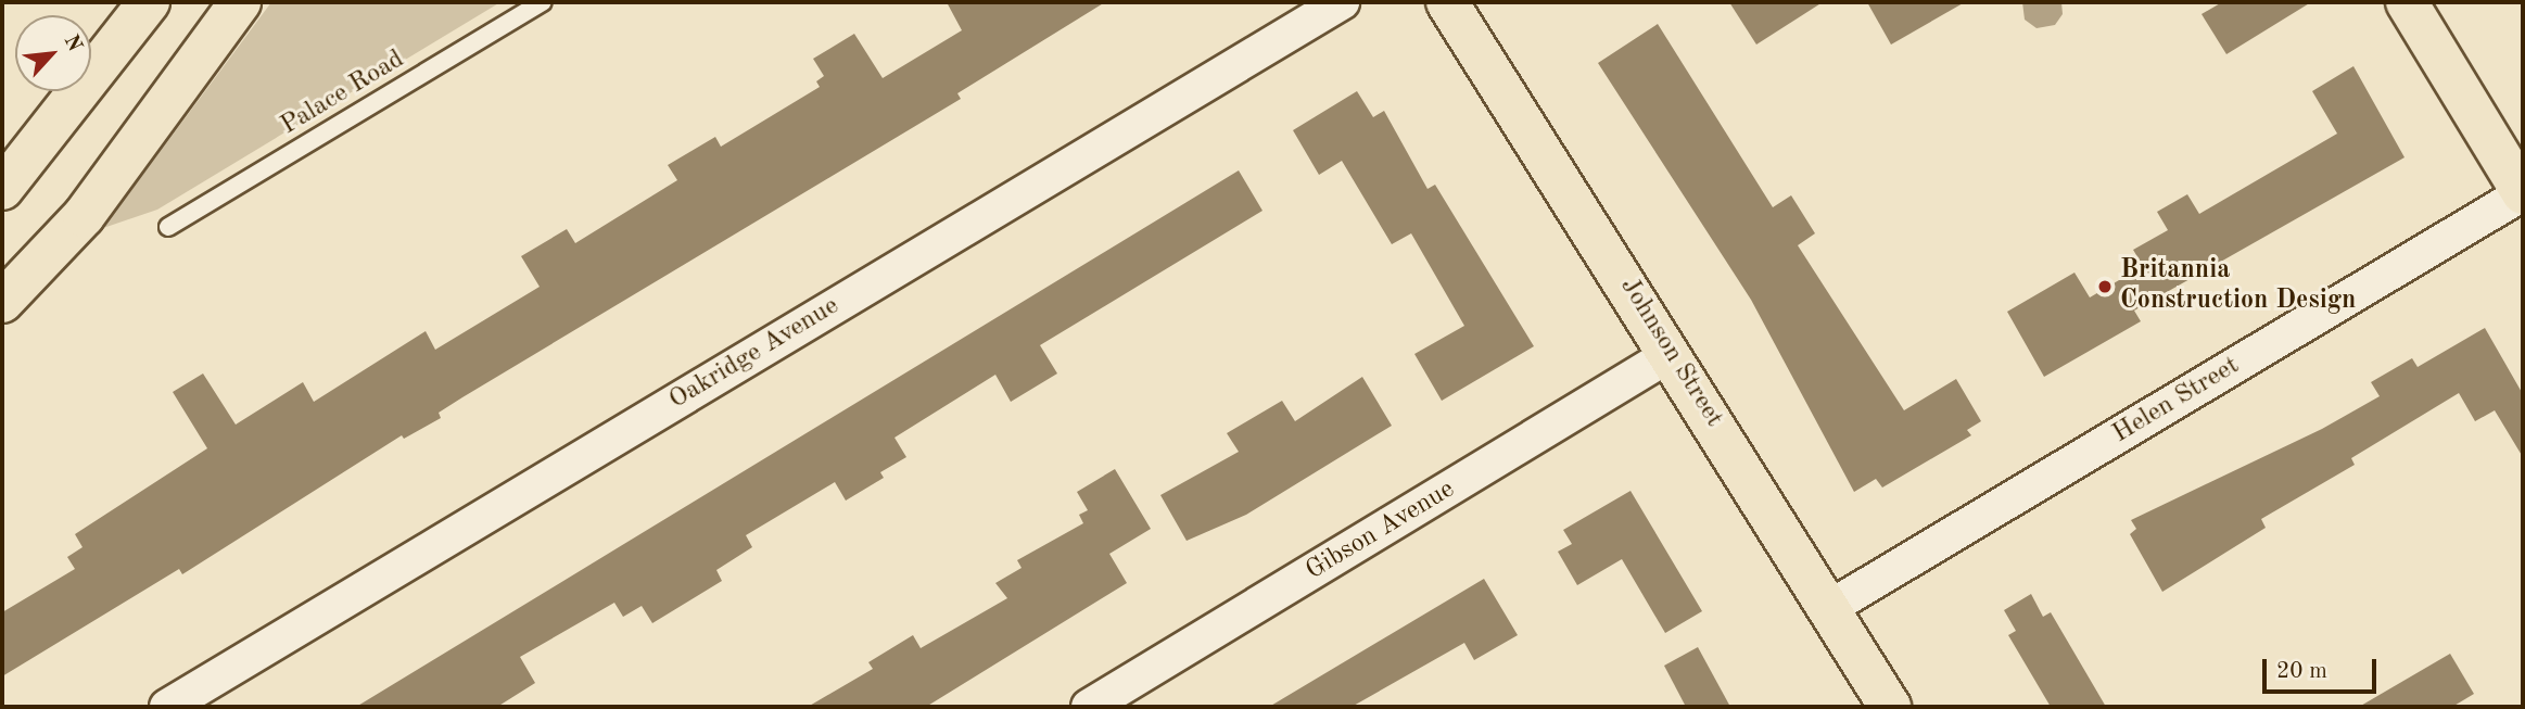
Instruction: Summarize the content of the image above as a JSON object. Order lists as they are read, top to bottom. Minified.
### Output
{"streets":{"main road":["Johnson Street"],"street":["Oakridge Avenue","Helen Street","Gibson Avenue"],"lane":["Palace Road"]},"crossings":[["Johnson Street","Helen Street"],["Johnson Street","Gibson Avenue"]],"places":["Britannia Construction Design"],"scale_bar":"20 m","north":"top right"}
